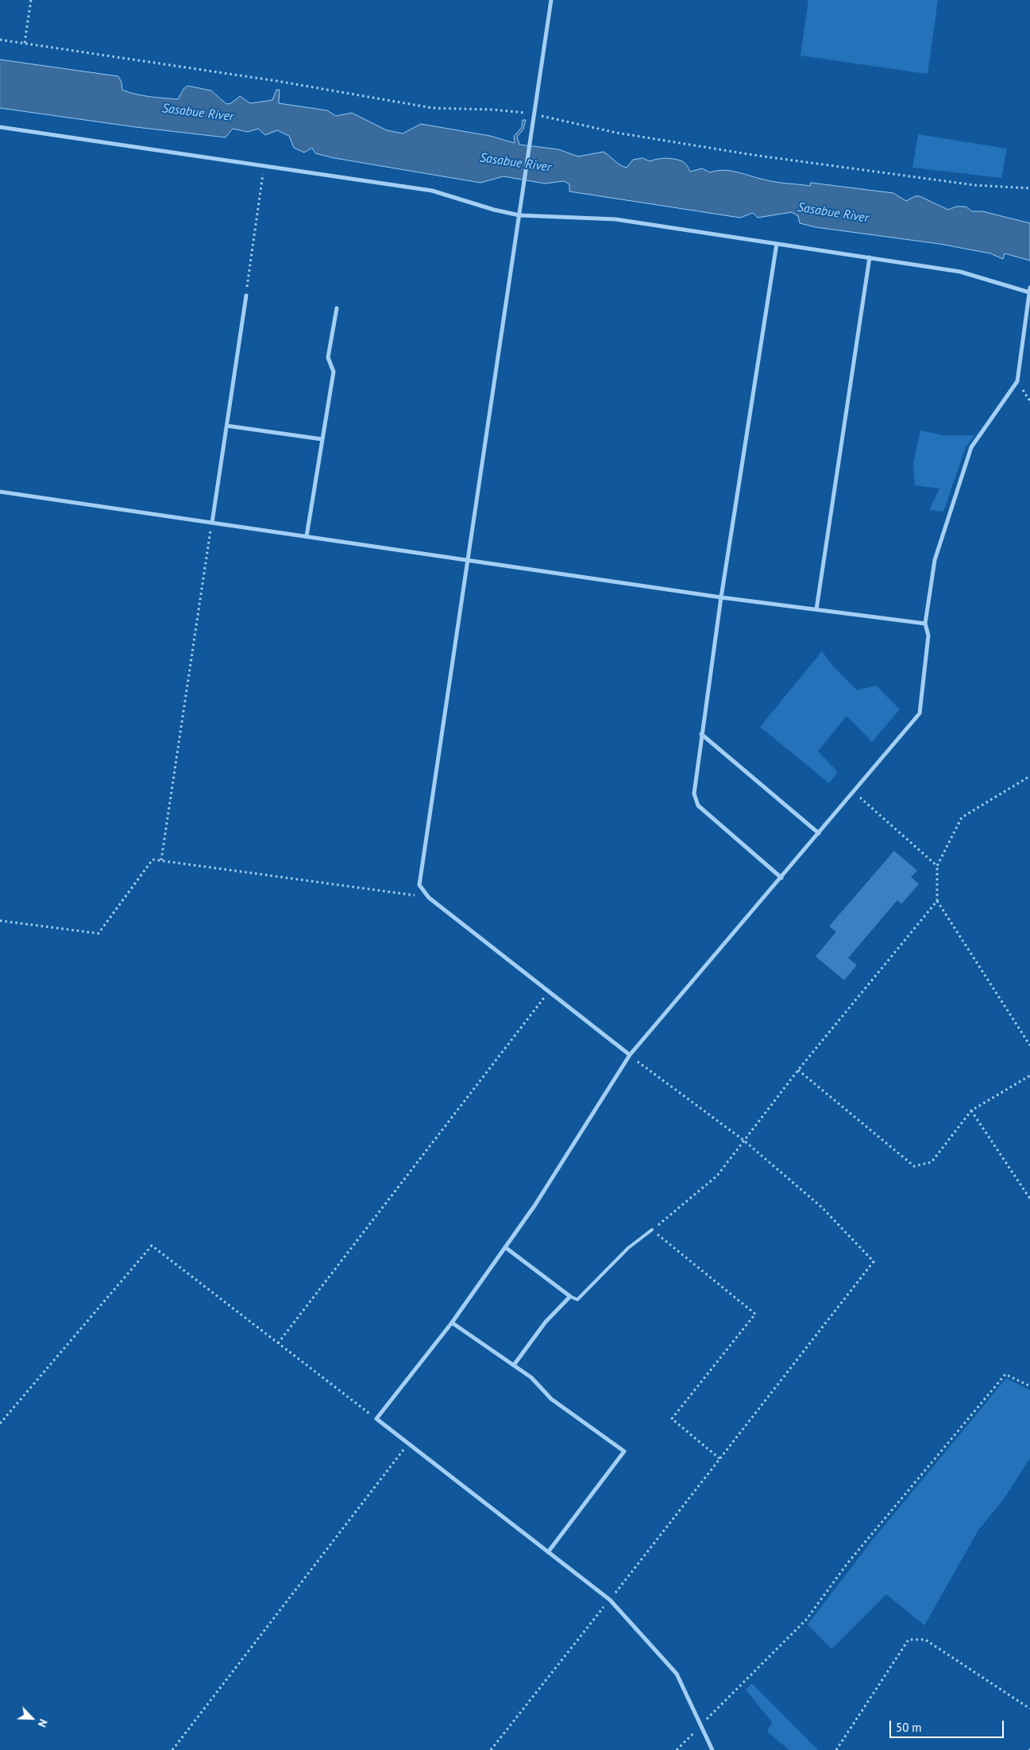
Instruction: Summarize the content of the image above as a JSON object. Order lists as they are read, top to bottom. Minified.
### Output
{"water":["Sasabue River"],"scale_bar":"50 m","north":"bottom right"}
